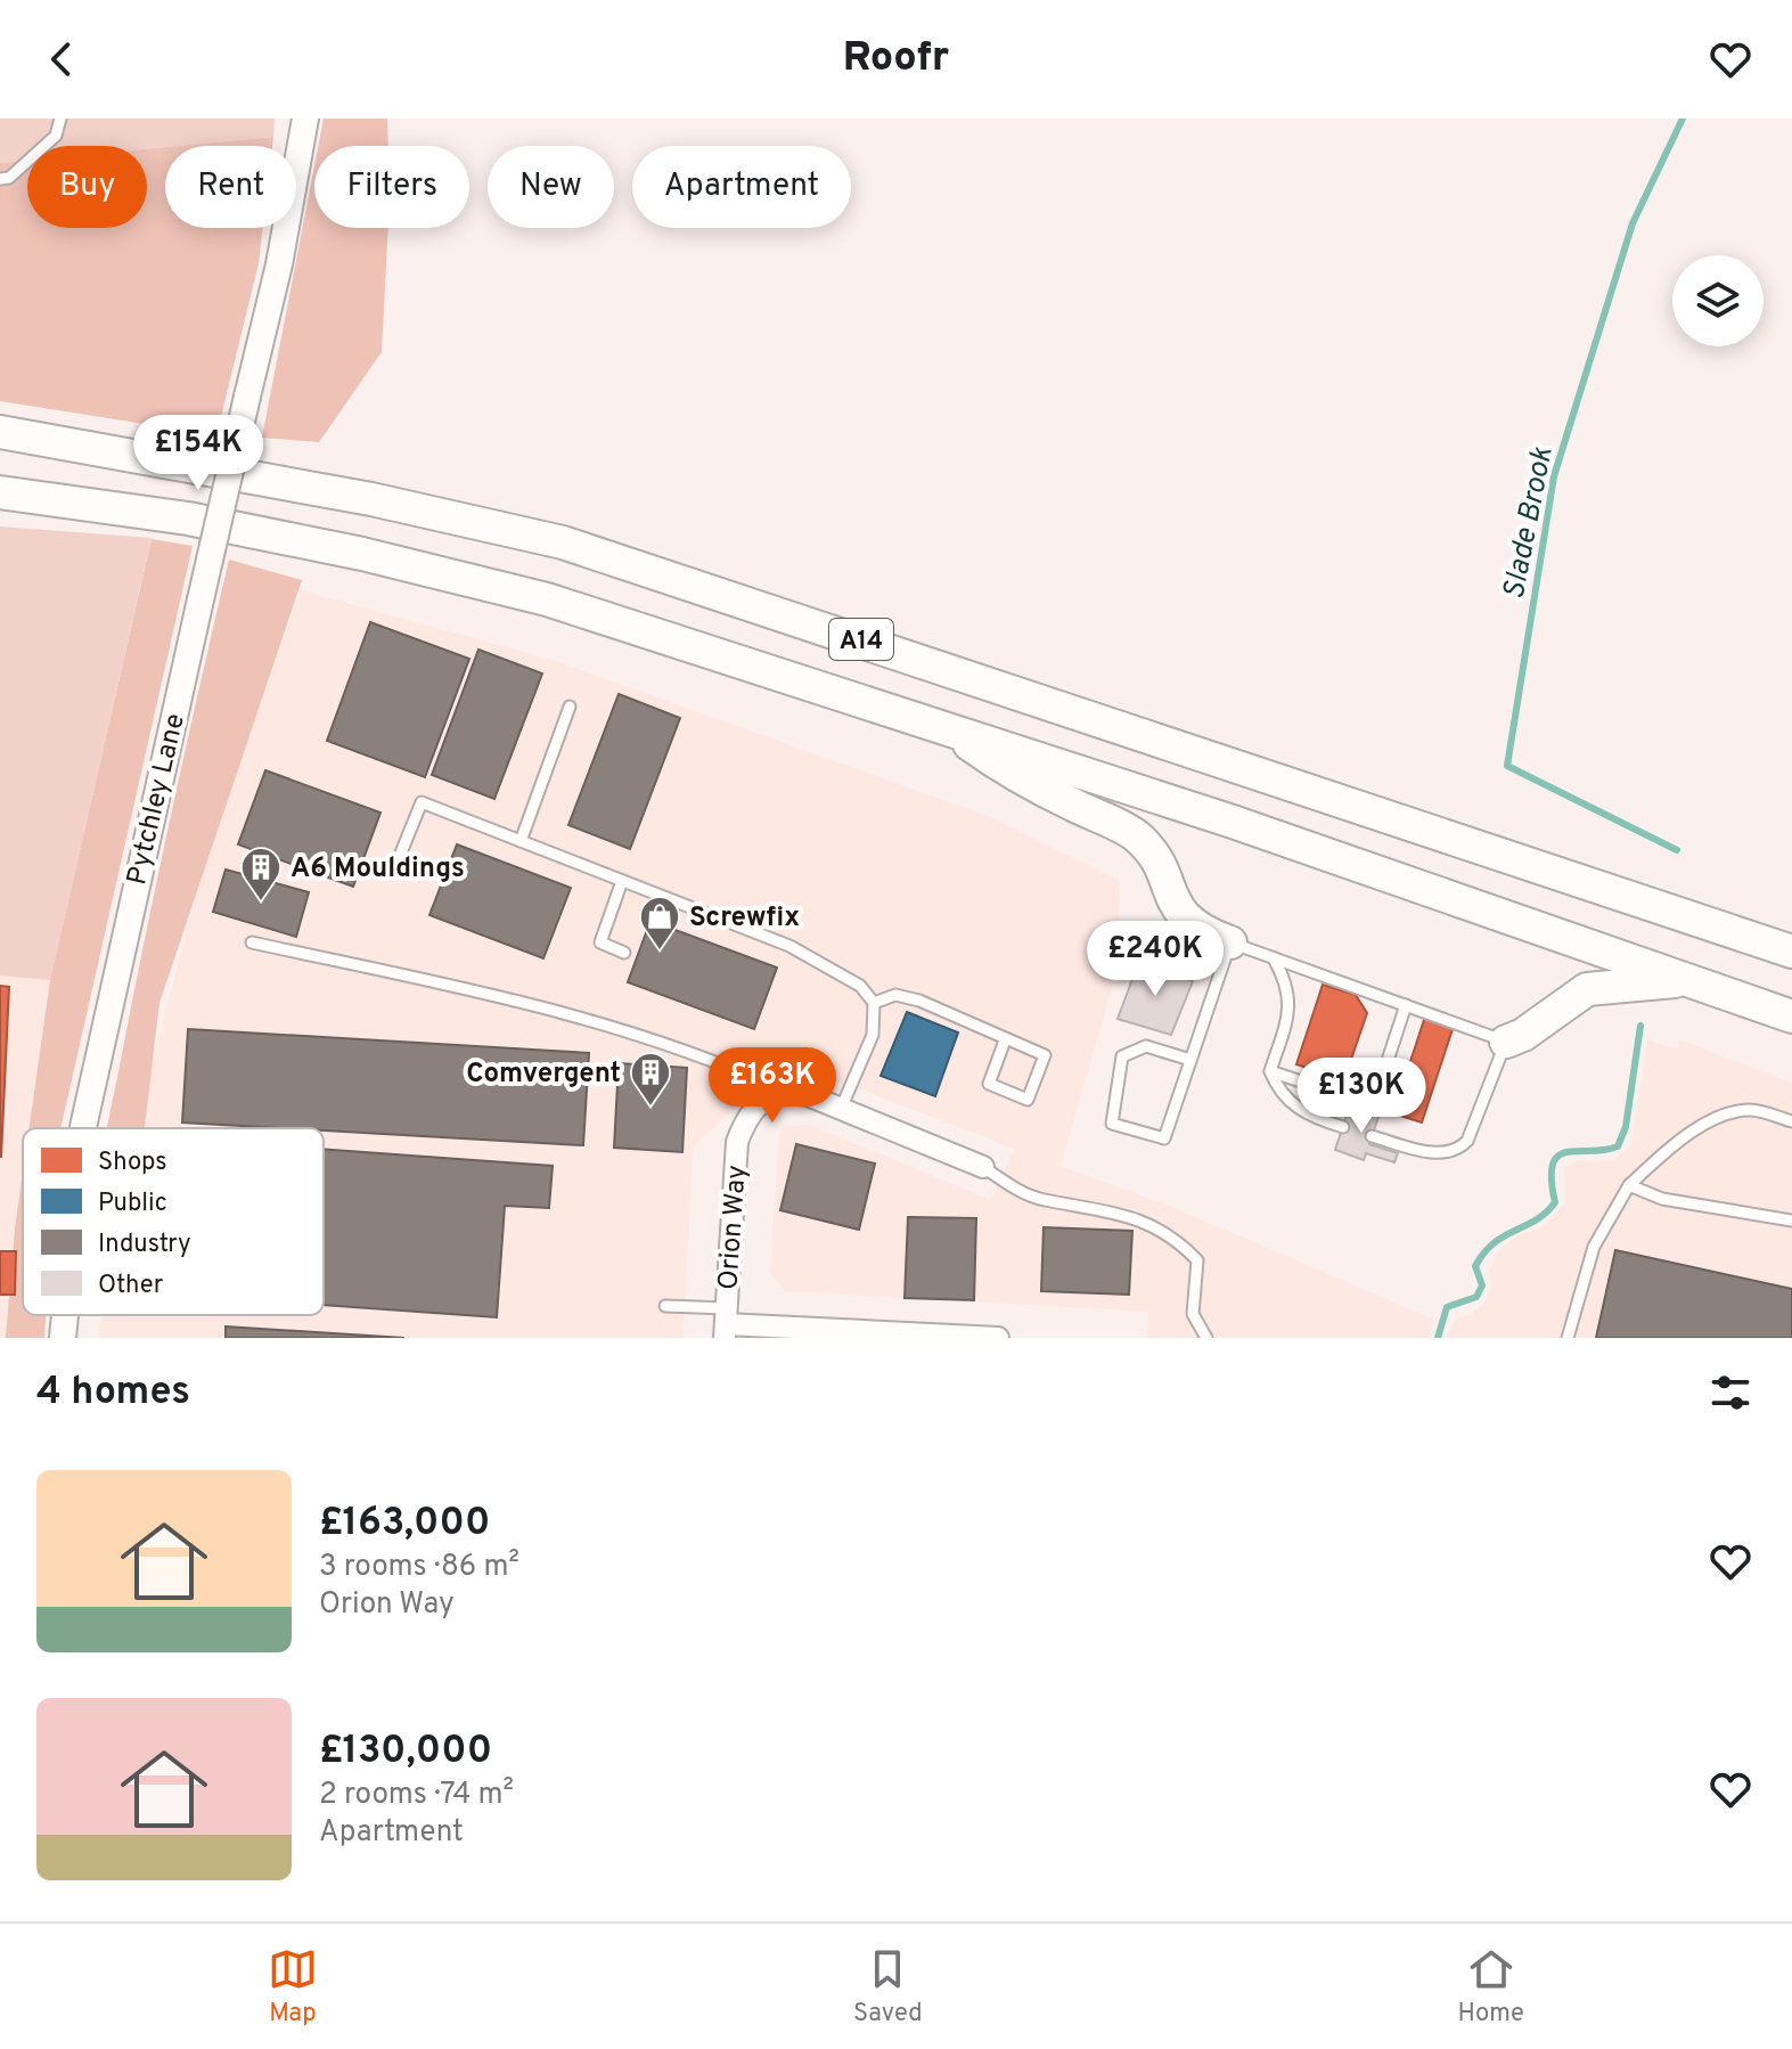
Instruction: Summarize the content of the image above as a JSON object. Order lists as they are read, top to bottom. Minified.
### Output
{"streets":{"highway":["A14"],"street":["Pytchley Lane","Orion Way"]},"water":["Slade Brook"],"places":{"building":["A6 Mouldings","Comvergent"],"shop":["Screwfix"]},"legend":["Shops","Public","Industry","Other"],"page":{"header":"Roofr","chip":["Buy","Rent","Filters","New","Apartment"],"price":["£154K","£240K","£163K","£130K"],"heading":"4 homes","list":[{"name":"£163,000","note":"3 rooms · 86 m² · Orion Way"},{"name":"£130,000","note":"2 rooms · 74 m² · Apartment"}],"tabs":["Map","Saved","Home"]}}
